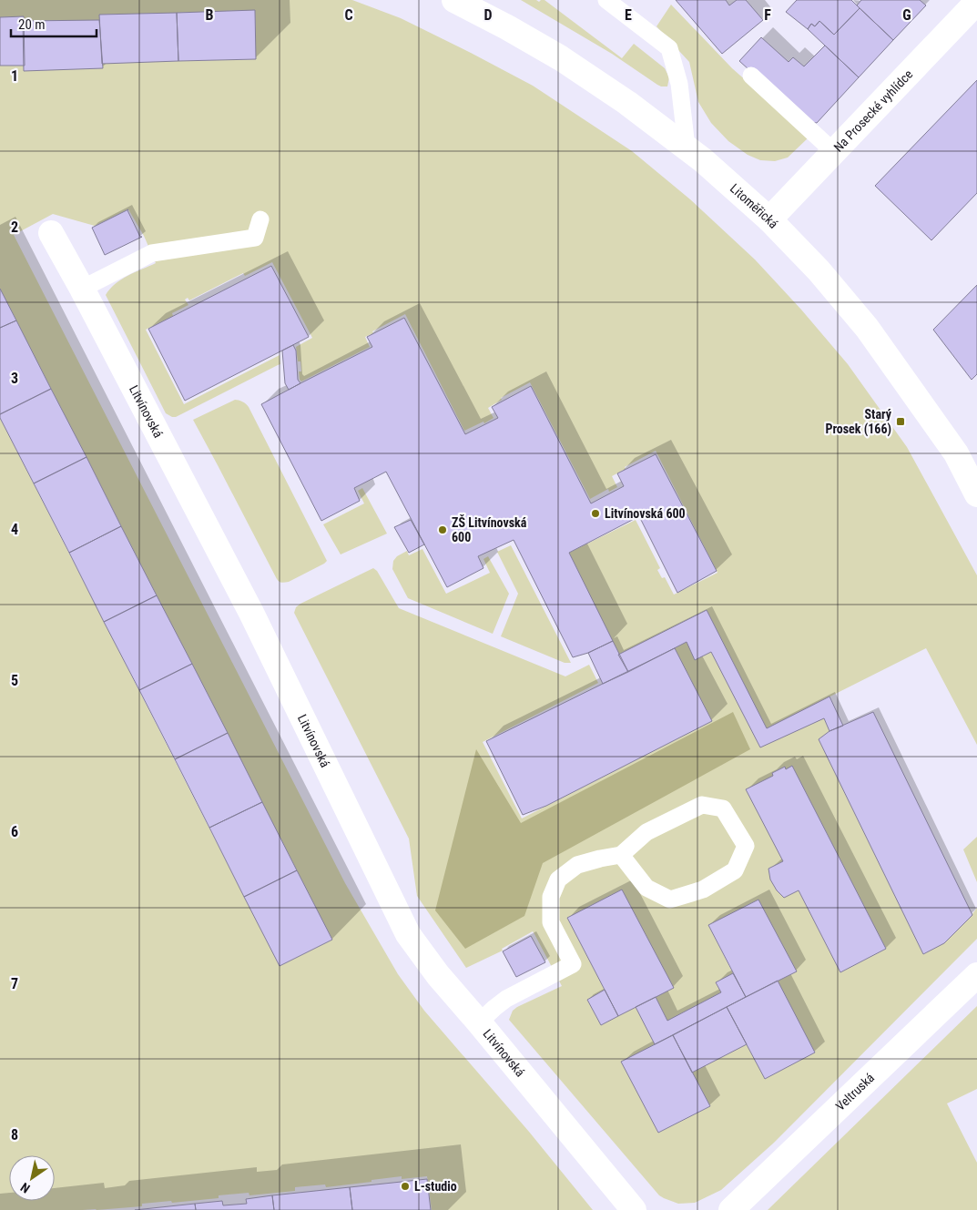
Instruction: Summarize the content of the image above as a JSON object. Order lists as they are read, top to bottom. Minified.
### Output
{"streets":{"street":["Na Prosecké vyhlídce","Litoměřická","Litvínovská","Veltruská"]},"crossings":[["Na Prosecké vyhlídce","Litoměřická"]],"places":{"transit":["Starý Prosek (166)"],"other":["Litvínovská 600","ZŠ Litvínovská 600","L-studio"]},"scale_bar":"20 m","north":"bottom left","grid":{"columns":["B","C","D","E","F","G"],"rows":["1","2","3","4","5","6","7","8"]}}
